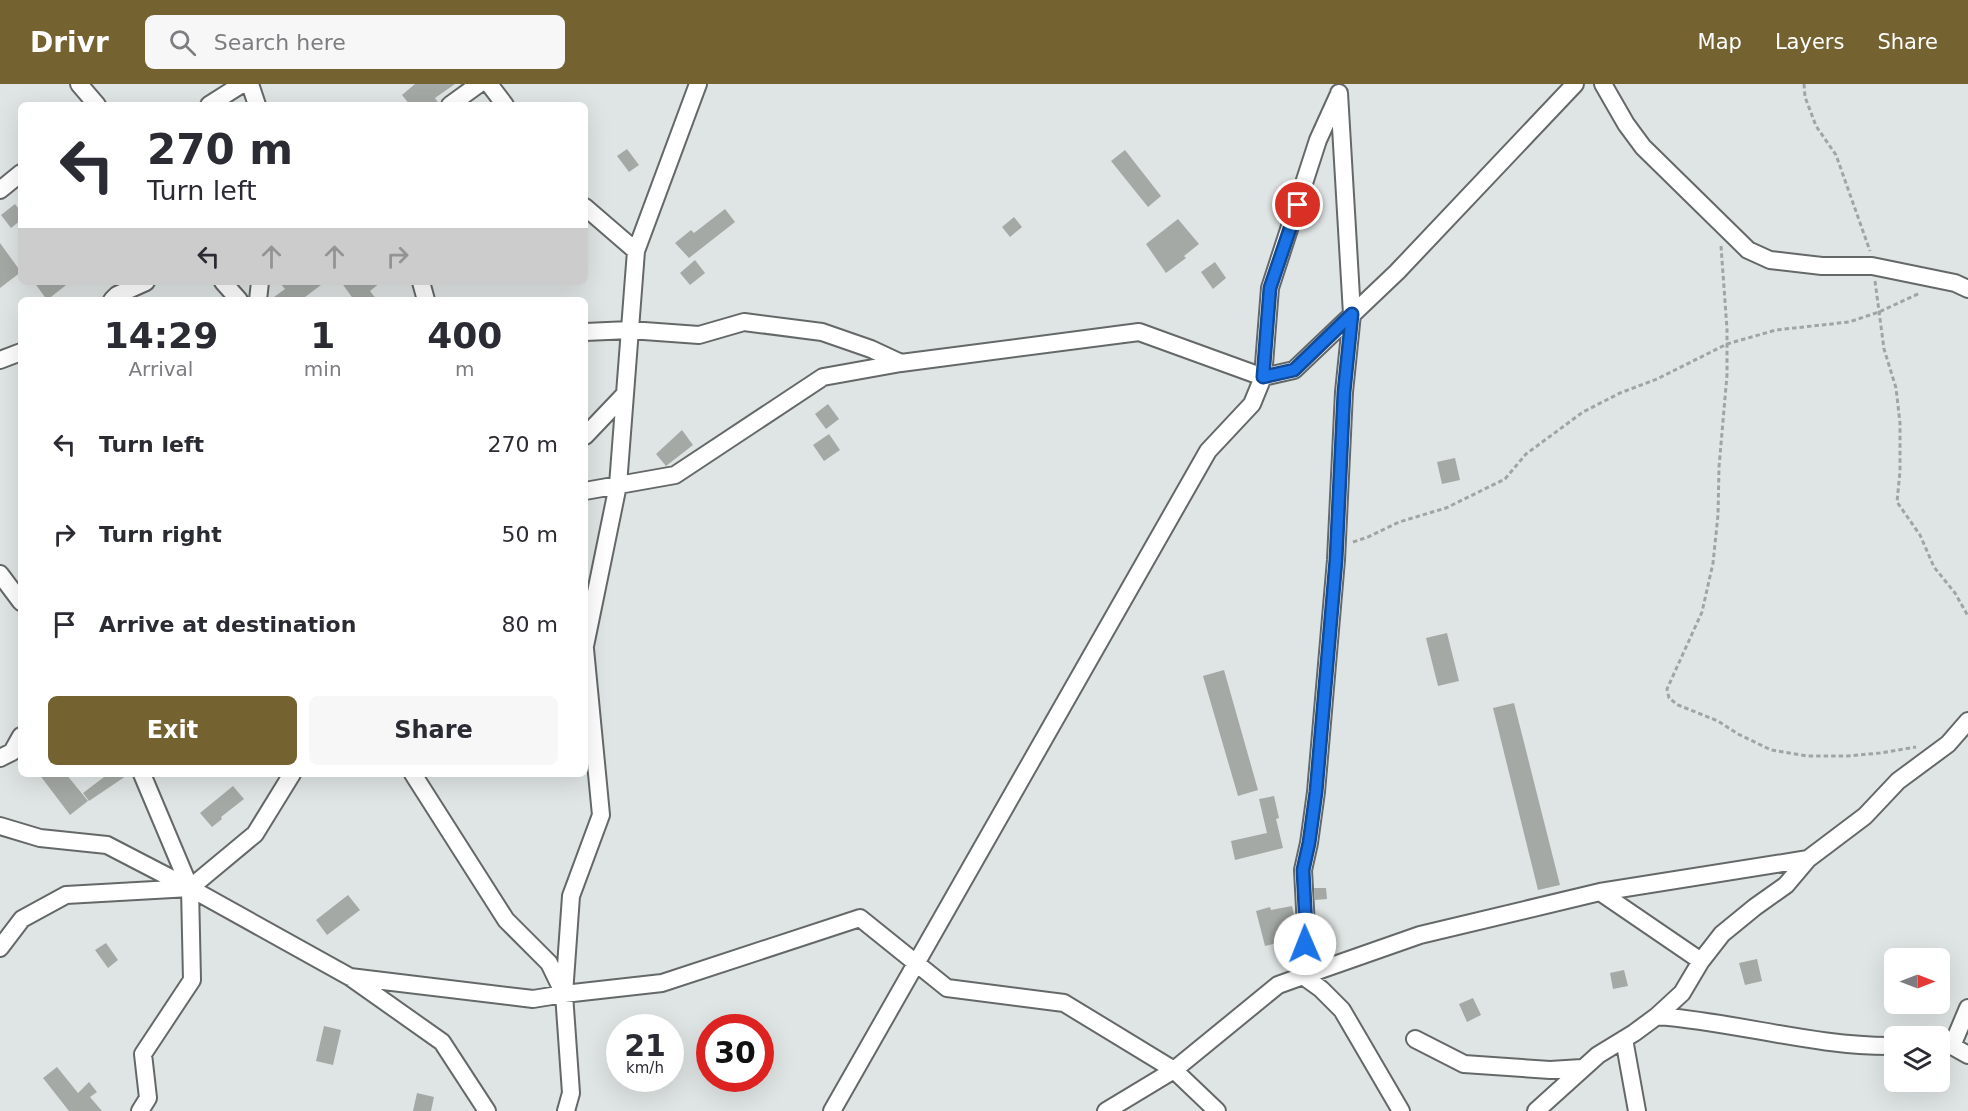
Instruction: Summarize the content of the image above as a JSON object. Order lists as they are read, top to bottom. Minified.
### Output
{"north":"right","page":{"header":"Drivr","search":"Search here","nav":["Map","Layers","Share"],"turn":["270 m","Turn left"],"eta":["14:29","Arrival","1","min","400","m"],"list":[{"name":"Turn left","value":"270 m"},{"name":"Turn right","value":"50 m"},{"name":"Arrive at destination","value":"80 m"}],"buttons":["Exit","Share"],"speed":"21 km/h","limit":"30"}}
